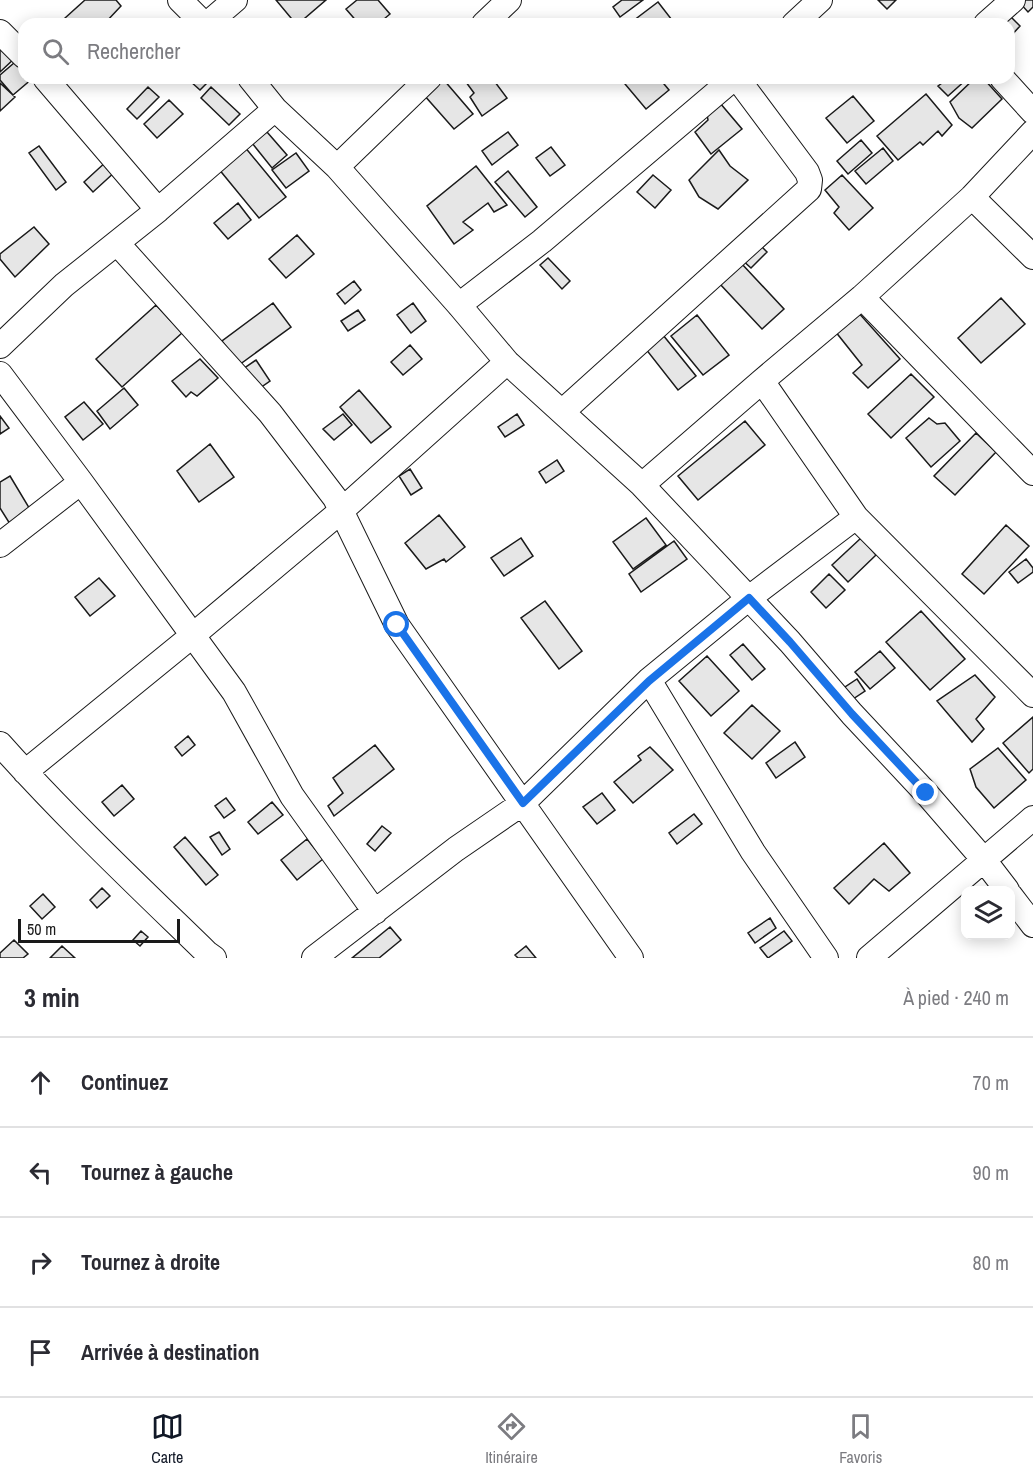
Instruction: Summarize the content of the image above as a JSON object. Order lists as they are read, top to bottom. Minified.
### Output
{"scale_bar":"50 m","page":{"search":"Rechercher","scale":"50 m","heading":["3 min","À pied · 240 m"],"list":[["Continuez","70 m"],["Tournez à gauche","90 m"],["Tournez à droite","80 m"],"Arrivée à destination"],"nav":["Carte","Itinéraire","Favoris"]}}
